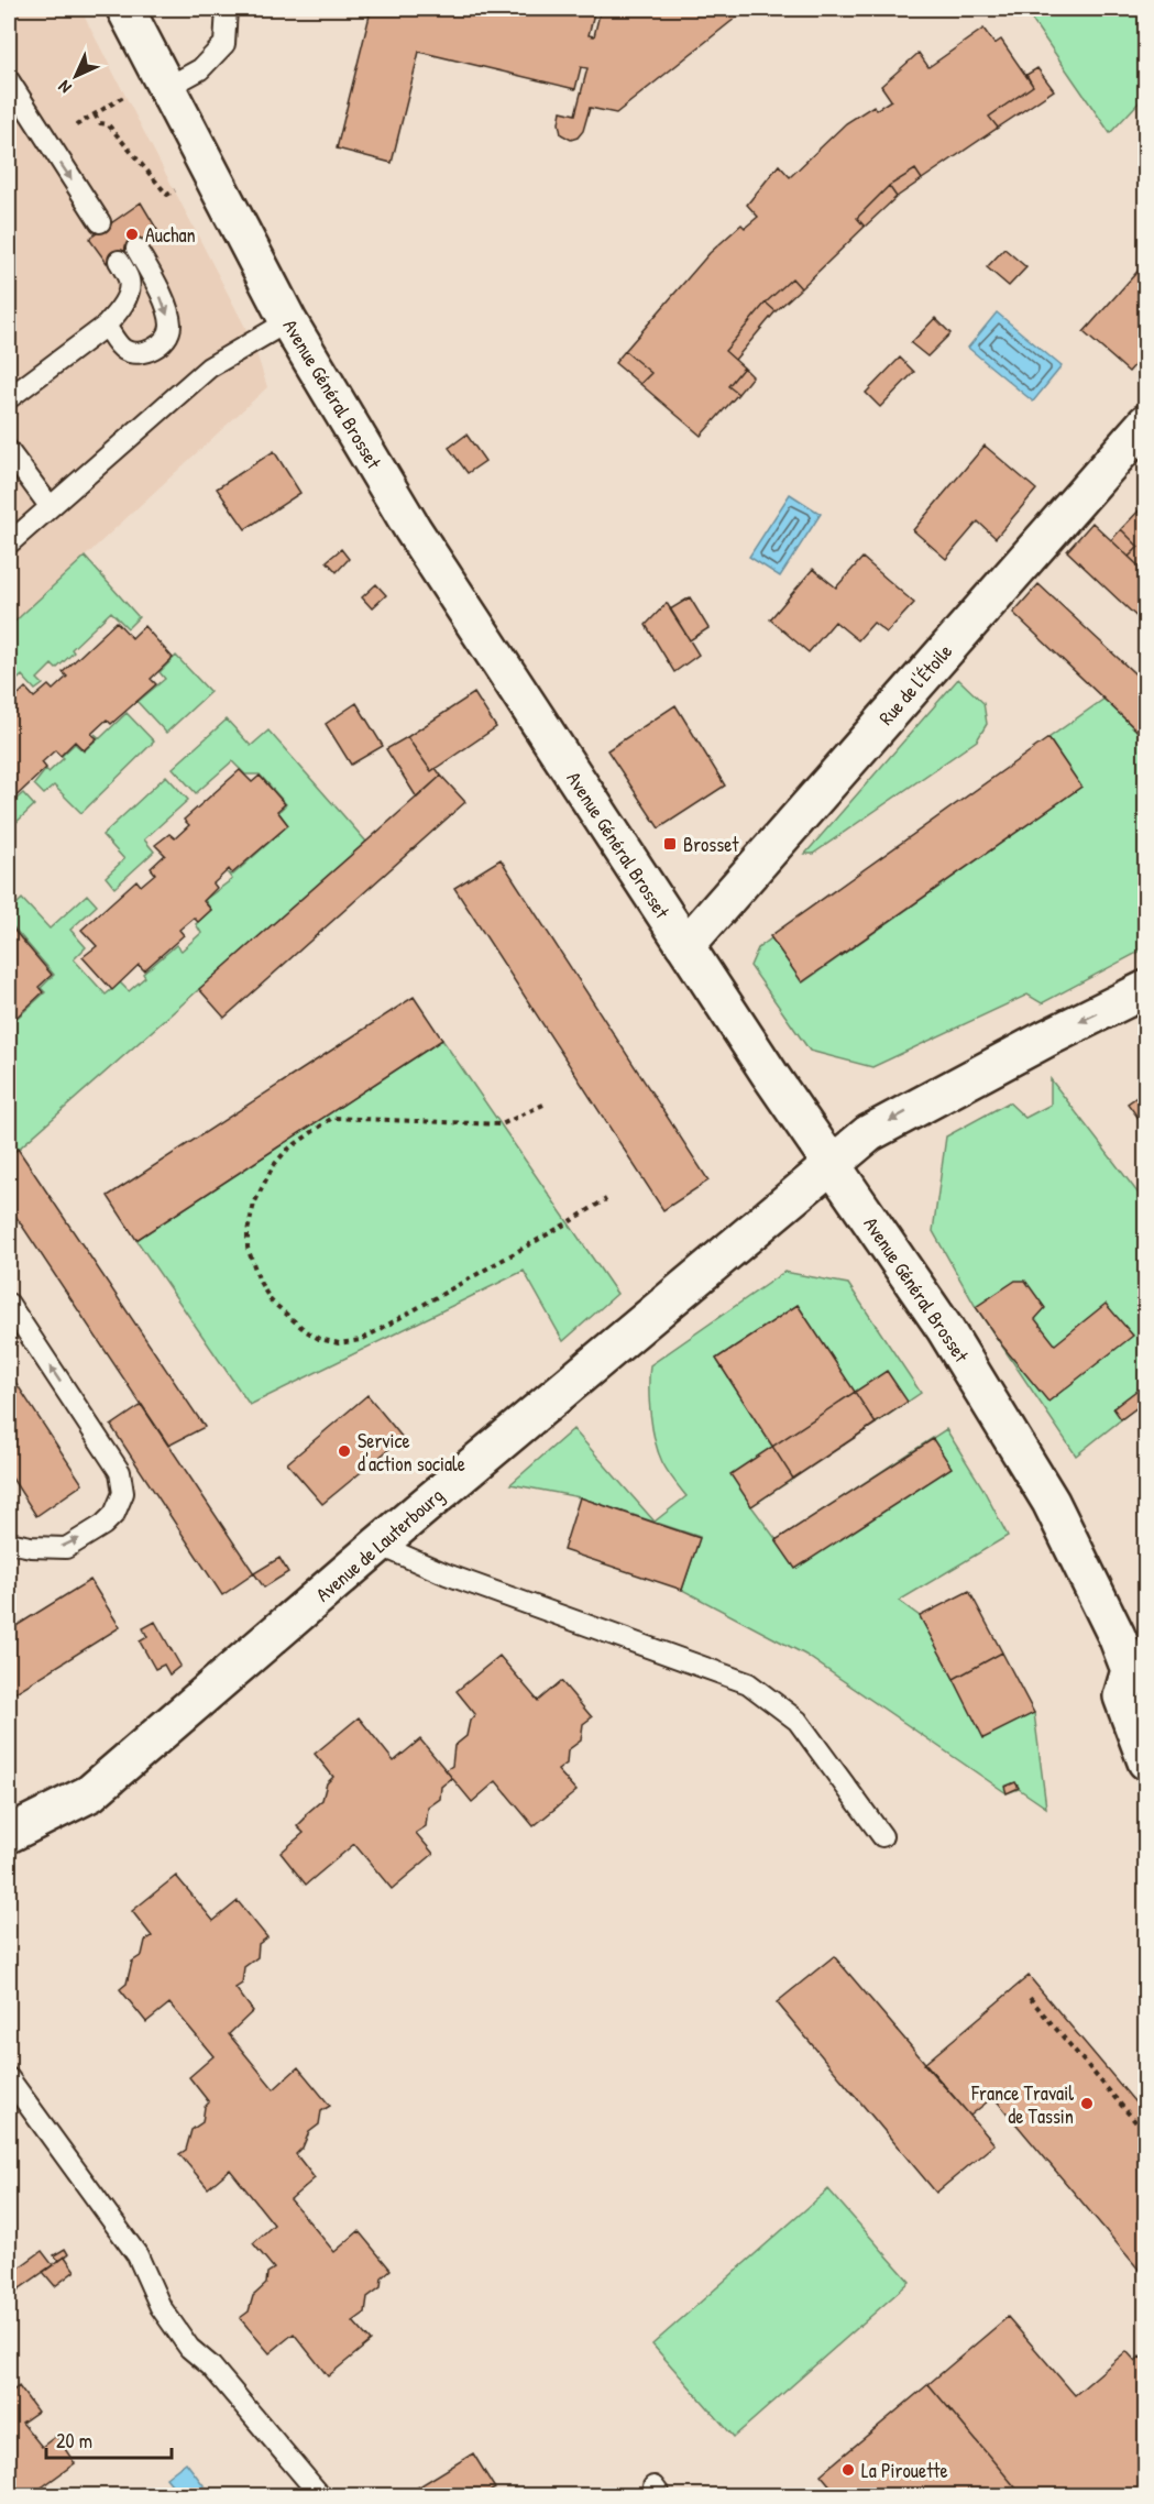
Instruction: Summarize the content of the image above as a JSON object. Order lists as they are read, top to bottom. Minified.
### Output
{"streets":{"street":["Avenue Général Brosset","Rue de l'Étoile","Avenue de Lauterbourg"]},"crossings":[["Avenue Général Brosset","Rue de l'Étoile"],["Avenue Général Brosset","Avenue de Lauterbourg"]],"places":{"other":["Auchan","Service d'action sociale","France Travail de Tassin","La Pirouette"],"transit":["Brosset"]},"scale_bar":"20 m","north":"bottom left"}
